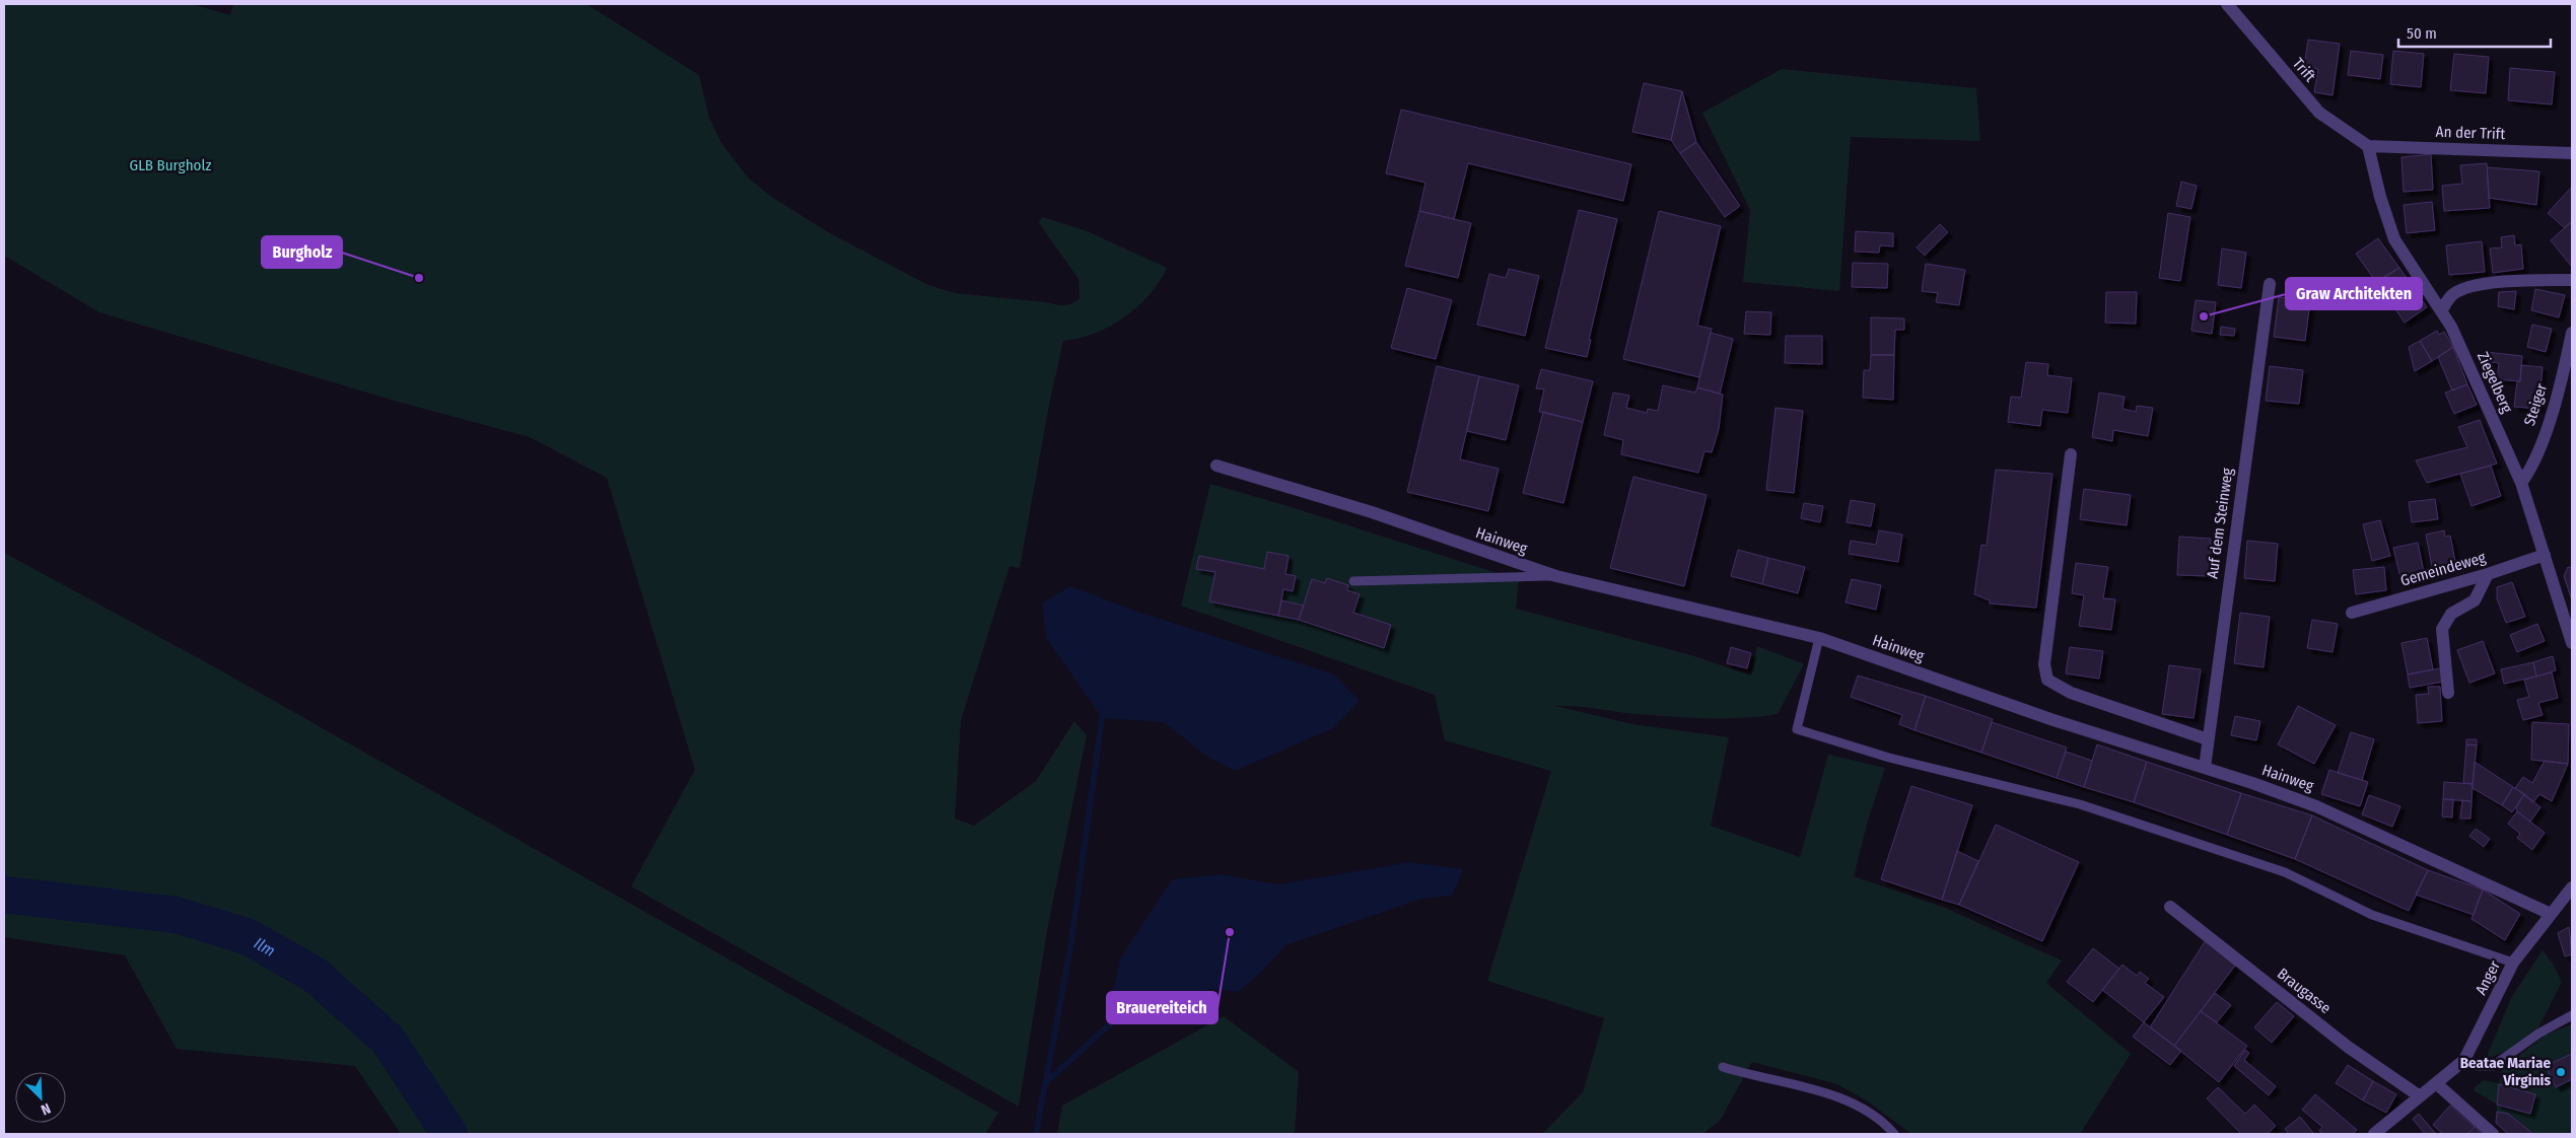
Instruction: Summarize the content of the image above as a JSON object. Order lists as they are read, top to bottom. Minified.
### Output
{"streets":{"street":["Trift","An der Trift","Ziegelberg","Steiger","Auf dem Steinweg","Hainweg","Gemeindeweg","Anger","Braugasse"]},"crossings":[["Trift","An der Trift"],["Trift","Ziegelberg"],["An der Trift","Ziegelberg"],["Ziegelberg","Steiger"],["Ziegelberg","Gemeindeweg"],["Auf dem Steinweg","Hainweg"],["Hainweg","Anger"],["Anger","Braugasse"]],"water":["Ilm"],"parks":["GLB Burgholz"],"places":["Burgholz","Graw Architekten","Brauereiteich","Beatae Mariae Virginis"],"scale_bar":"50 m","north":"bottom right"}
